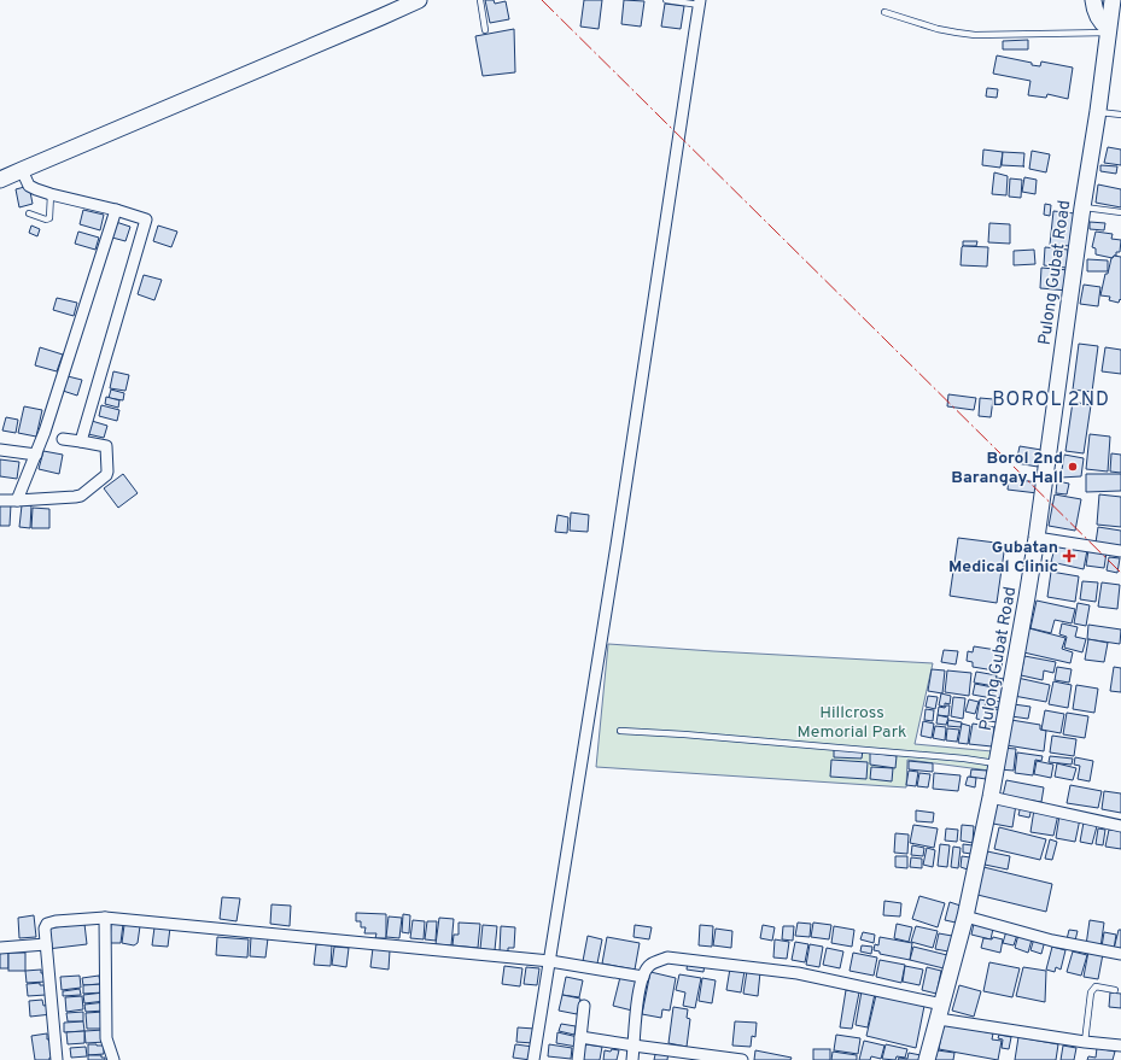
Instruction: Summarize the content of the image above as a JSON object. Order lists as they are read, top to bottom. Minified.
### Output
{"streets":{"main road":["Pulong Gubat Road"]},"districts":["BOROL 2ND"],"parks":["Hillcross Memorial Park"],"places":{"other":["Borol 2nd Barangay Hall"],"health":["Gubatan Medical Clinic"]}}
